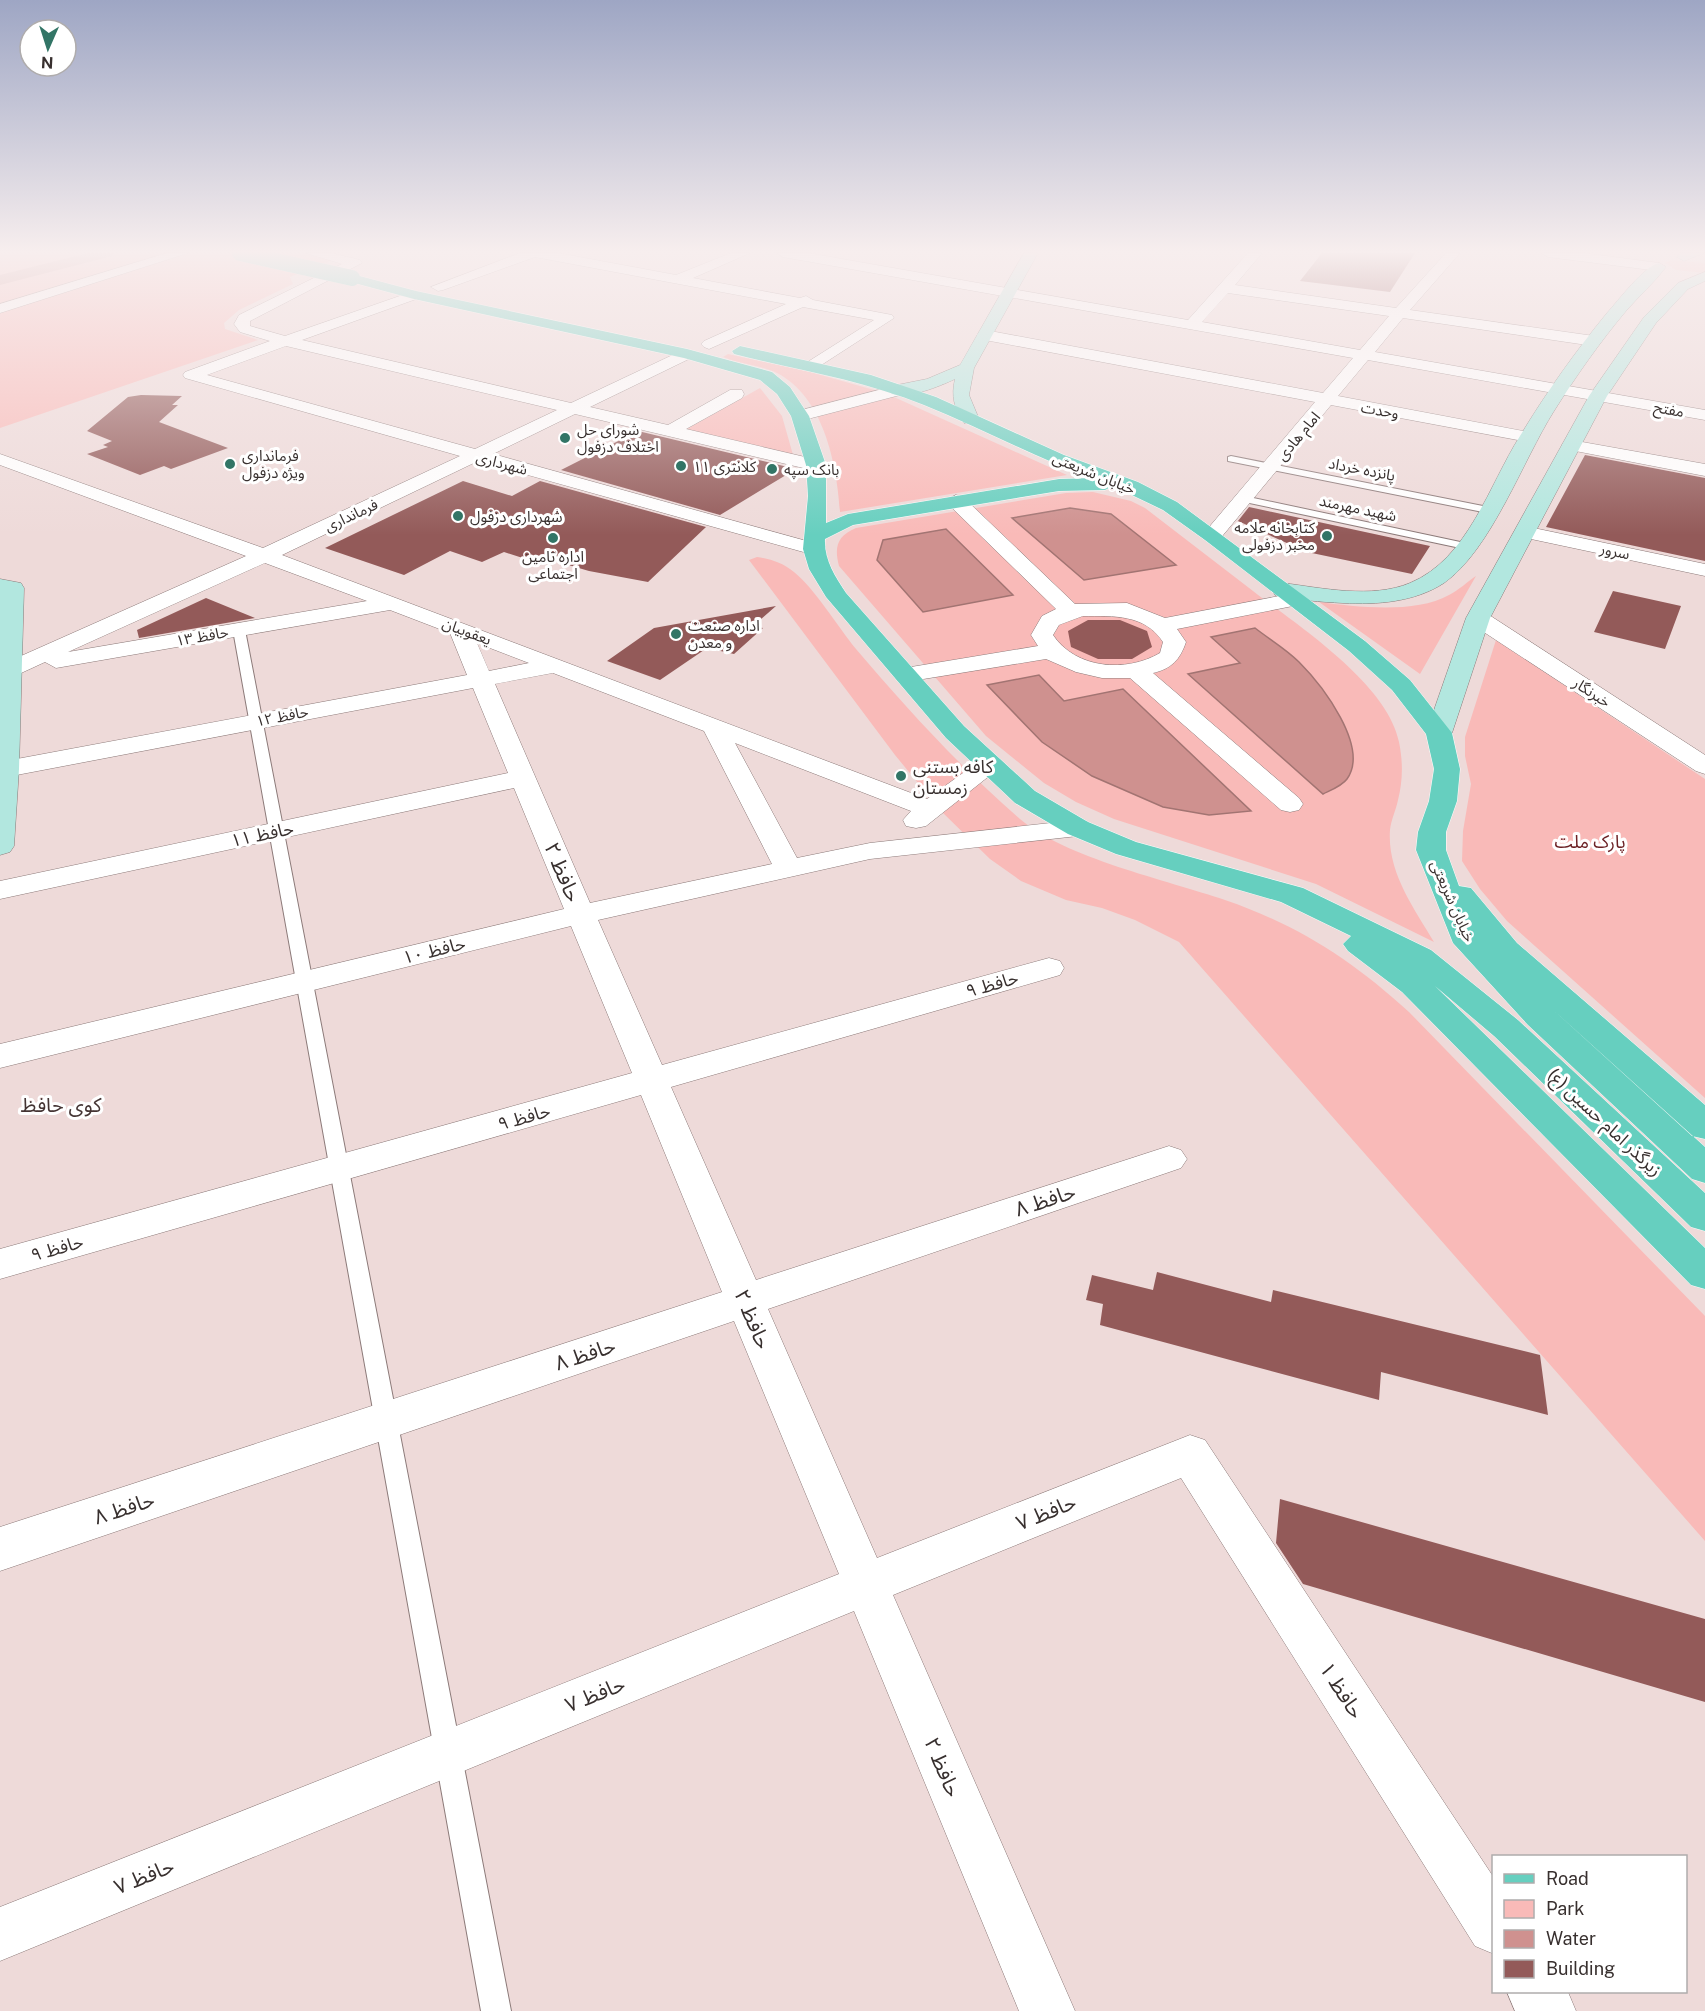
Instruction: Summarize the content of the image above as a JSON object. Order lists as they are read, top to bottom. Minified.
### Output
{"streets":{"main road":["خیابان شریعتی","زیرگذر امام حسین (ع)"],"street":["مفتح","وحدت","امام هادی","شهرداری","فرمانداری","سرور","یعقوبیان","حافظ ۱۳","خبرنگار","حافظ ۱۲","حافظ ۱۱","حافظ ۲","حافظ ۱۰","حافظ ۹","حافظ ۸","حافظ ۷","حافظ ۱"],"lane":["پانزده خرداد","شهید مهرمند"]},"crossings":[["وحدت","امام هادی"],["امام هادی","پانزده خرداد"],["امام هادی","خیابان شریعتی"],["امام هادی","شهید مهرمند"],["شهرداری","خیابان شریعتی"],["شهرداری","فرمانداری"],["خیابان شریعتی","فرمانداری"],["خیابان شریعتی","حافظ ۱۰"],["خیابان شریعتی","زیرگذر امام حسین (ع)"],["فرمانداری","یعقوبیان"],["فرمانداری","حافظ ۱۳"],["یعقوبیان","حافظ ۱۳"],["یعقوبیان","حافظ ۱۲"],["یعقوبیان","حافظ ۲"],["حافظ ۱۲","حافظ ۲"],["حافظ ۱۱","حافظ ۲"],["حافظ ۲","حافظ ۱۰"],["حافظ ۲","حافظ ۹"],["حافظ ۲","حافظ ۸"],["حافظ ۲","حافظ ۷"],["حافظ ۷","حافظ ۱"]],"districts":["کوی حافظ"],"parks":["پارک ملت"],"places":["شورای حل اختلاف دزفول","فرمانداری ویژه دزفول","کلانتری ۱۱","بانک سپه","شهرداری دزفول","کتابخانه علامه مخبر دزفولی","اداره تامین اجتماعی","اداره صنعت و معدن","کافه بستنی زمستان"],"legend":["Road","Park","Water","Building"],"north":"bottom"}
